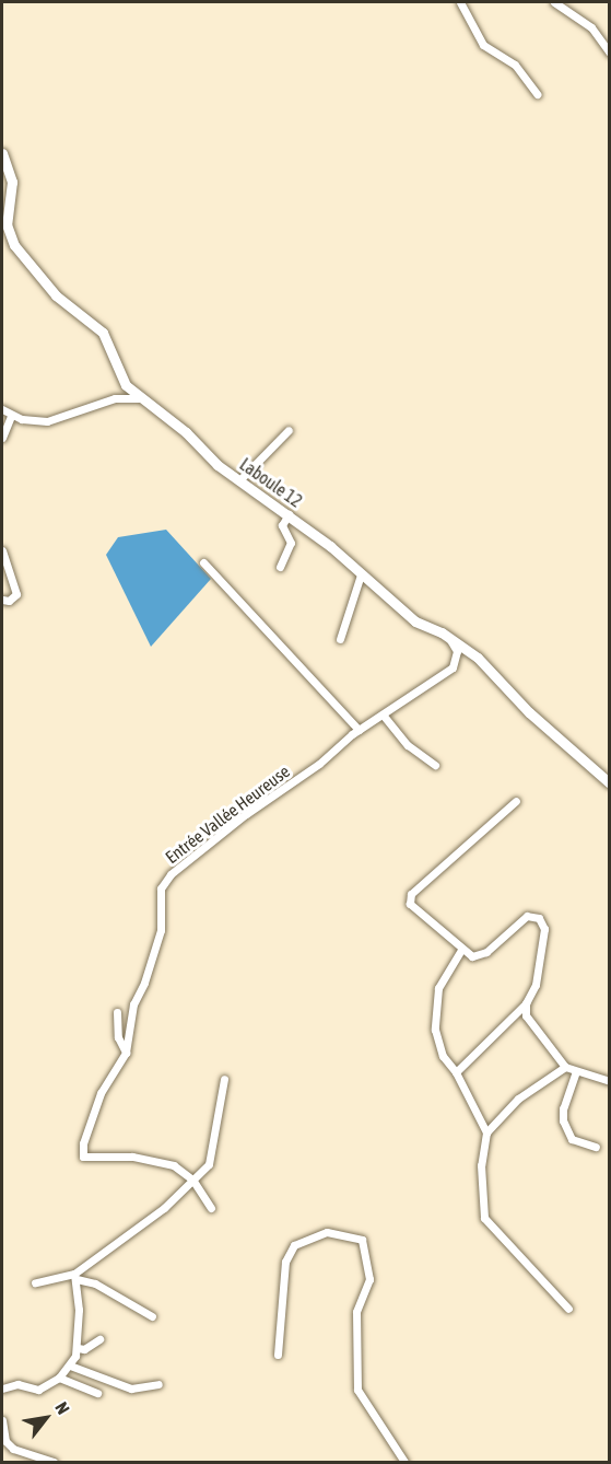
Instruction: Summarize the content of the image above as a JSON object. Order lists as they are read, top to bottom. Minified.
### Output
{"streets":{"street":["Laboule 12","Entrée Vallée Heureuse"]},"crossings":[["Laboule 12","Entrée Vallée Heureuse"]],"north":"top right"}
